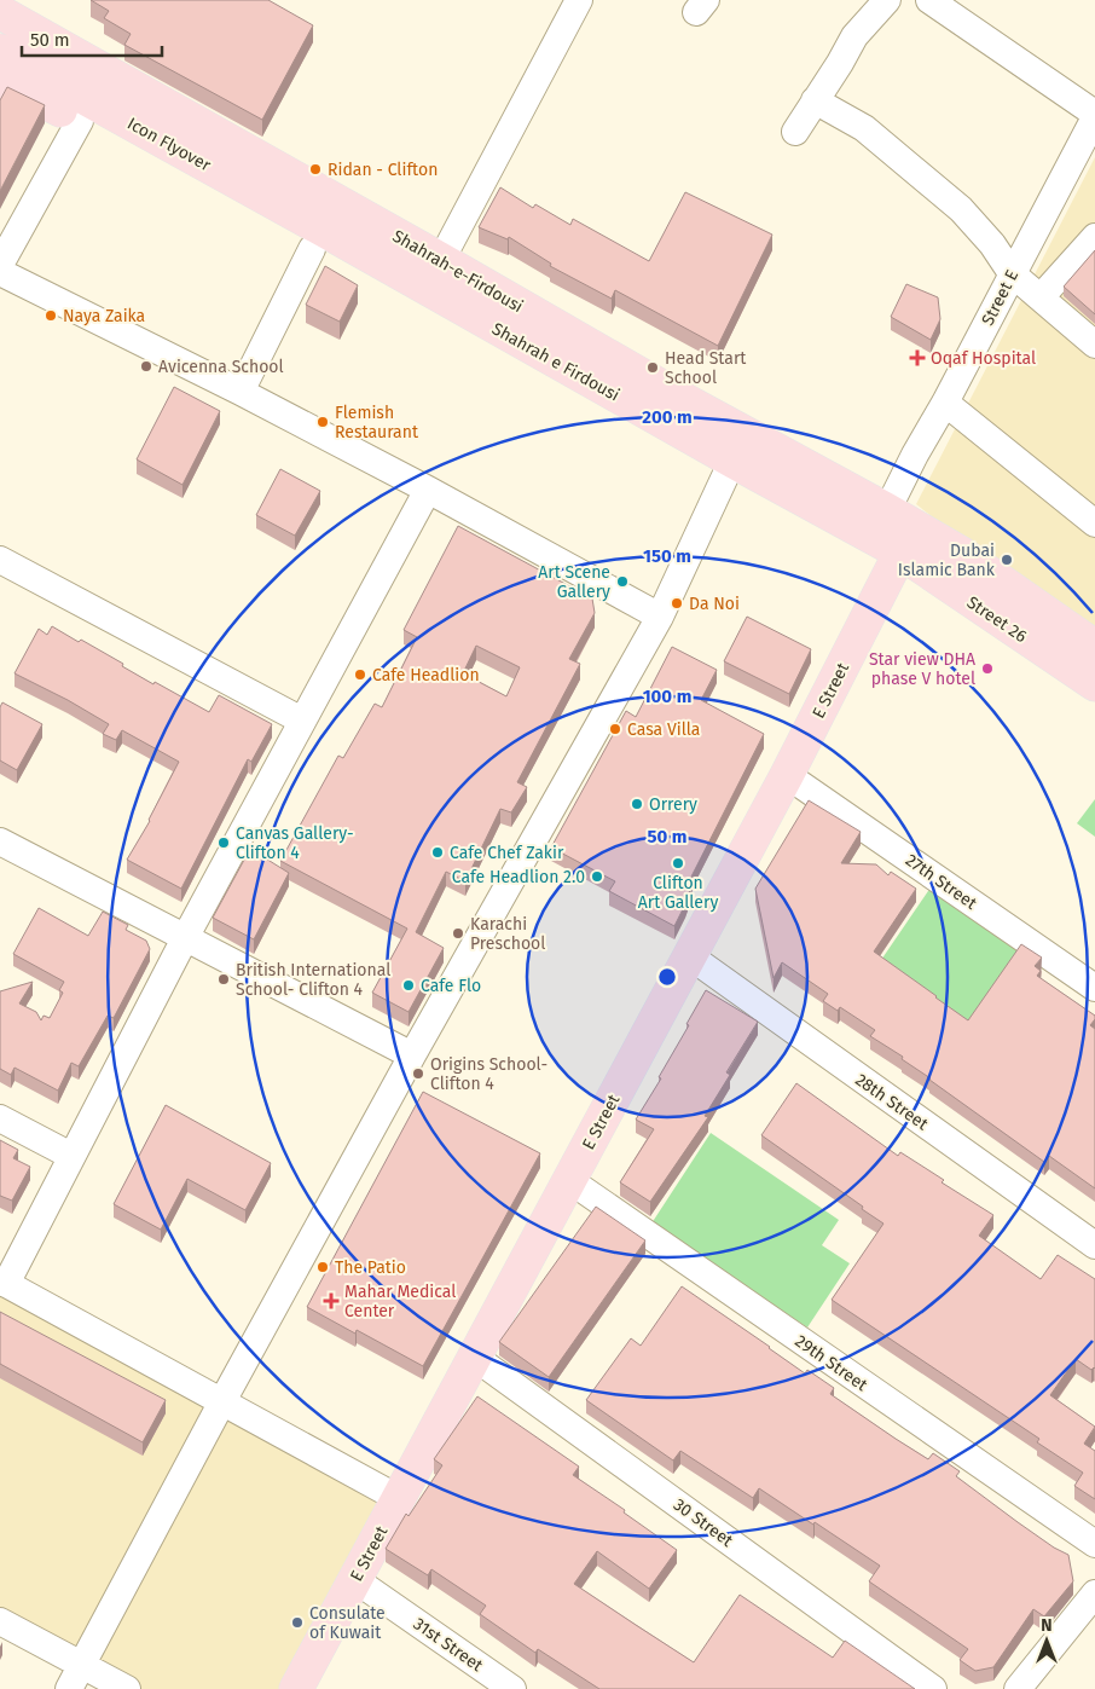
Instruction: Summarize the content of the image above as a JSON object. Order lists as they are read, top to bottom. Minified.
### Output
{"streets":{"main road":["Icon Flyover","Shahrah-e-Firdousi","Shahrah e Firdousi","Street 26","E Street"],"street":["Street E","27th Street","28th Street","29th Street","30 Street","31st Street"]},"crossings":[["Icon Flyover","Shahrah e Firdousi"],["Shahrah-e-Firdousi","Street E"],["Shahrah-e-Firdousi","Shahrah e Firdousi"],["Shahrah-e-Firdousi","Street 26"],["Shahrah-e-Firdousi","E Street"],["Shahrah e Firdousi","Street 26"],["Shahrah e Firdousi","E Street"],["Street 26","E Street"],["E Street","27th Street"],["E Street","28th Street"],["E Street","29th Street"],["E Street","30 Street"],["E Street","31st Street"]],"places":{"other":["Ridan - Clifton","Naya Zaika","Avicenna School","Head Start School","Flemish Restaurant","Dubai Islamic Bank","Art Scene Gallery","Da Noi","Star view DHA phase V hotel","Cafe Headlion","Casa Villa","Orrery","Canvas Gallery- Clifton 4","Cafe Chef Zakir","Clifton Art Gallery","Cafe Headlion 2.0","Karachi Preschool","British International School- Clifton 4","Cafe Flo","Origins School- Clifton 4","The Patio","Consulate of Kuwait"],"health":["Oqaf Hospital","Mahar Medical Center"]},"scale_bar":"50 m","north":"top","rings":["200 m","150 m","100 m","50 m"]}
